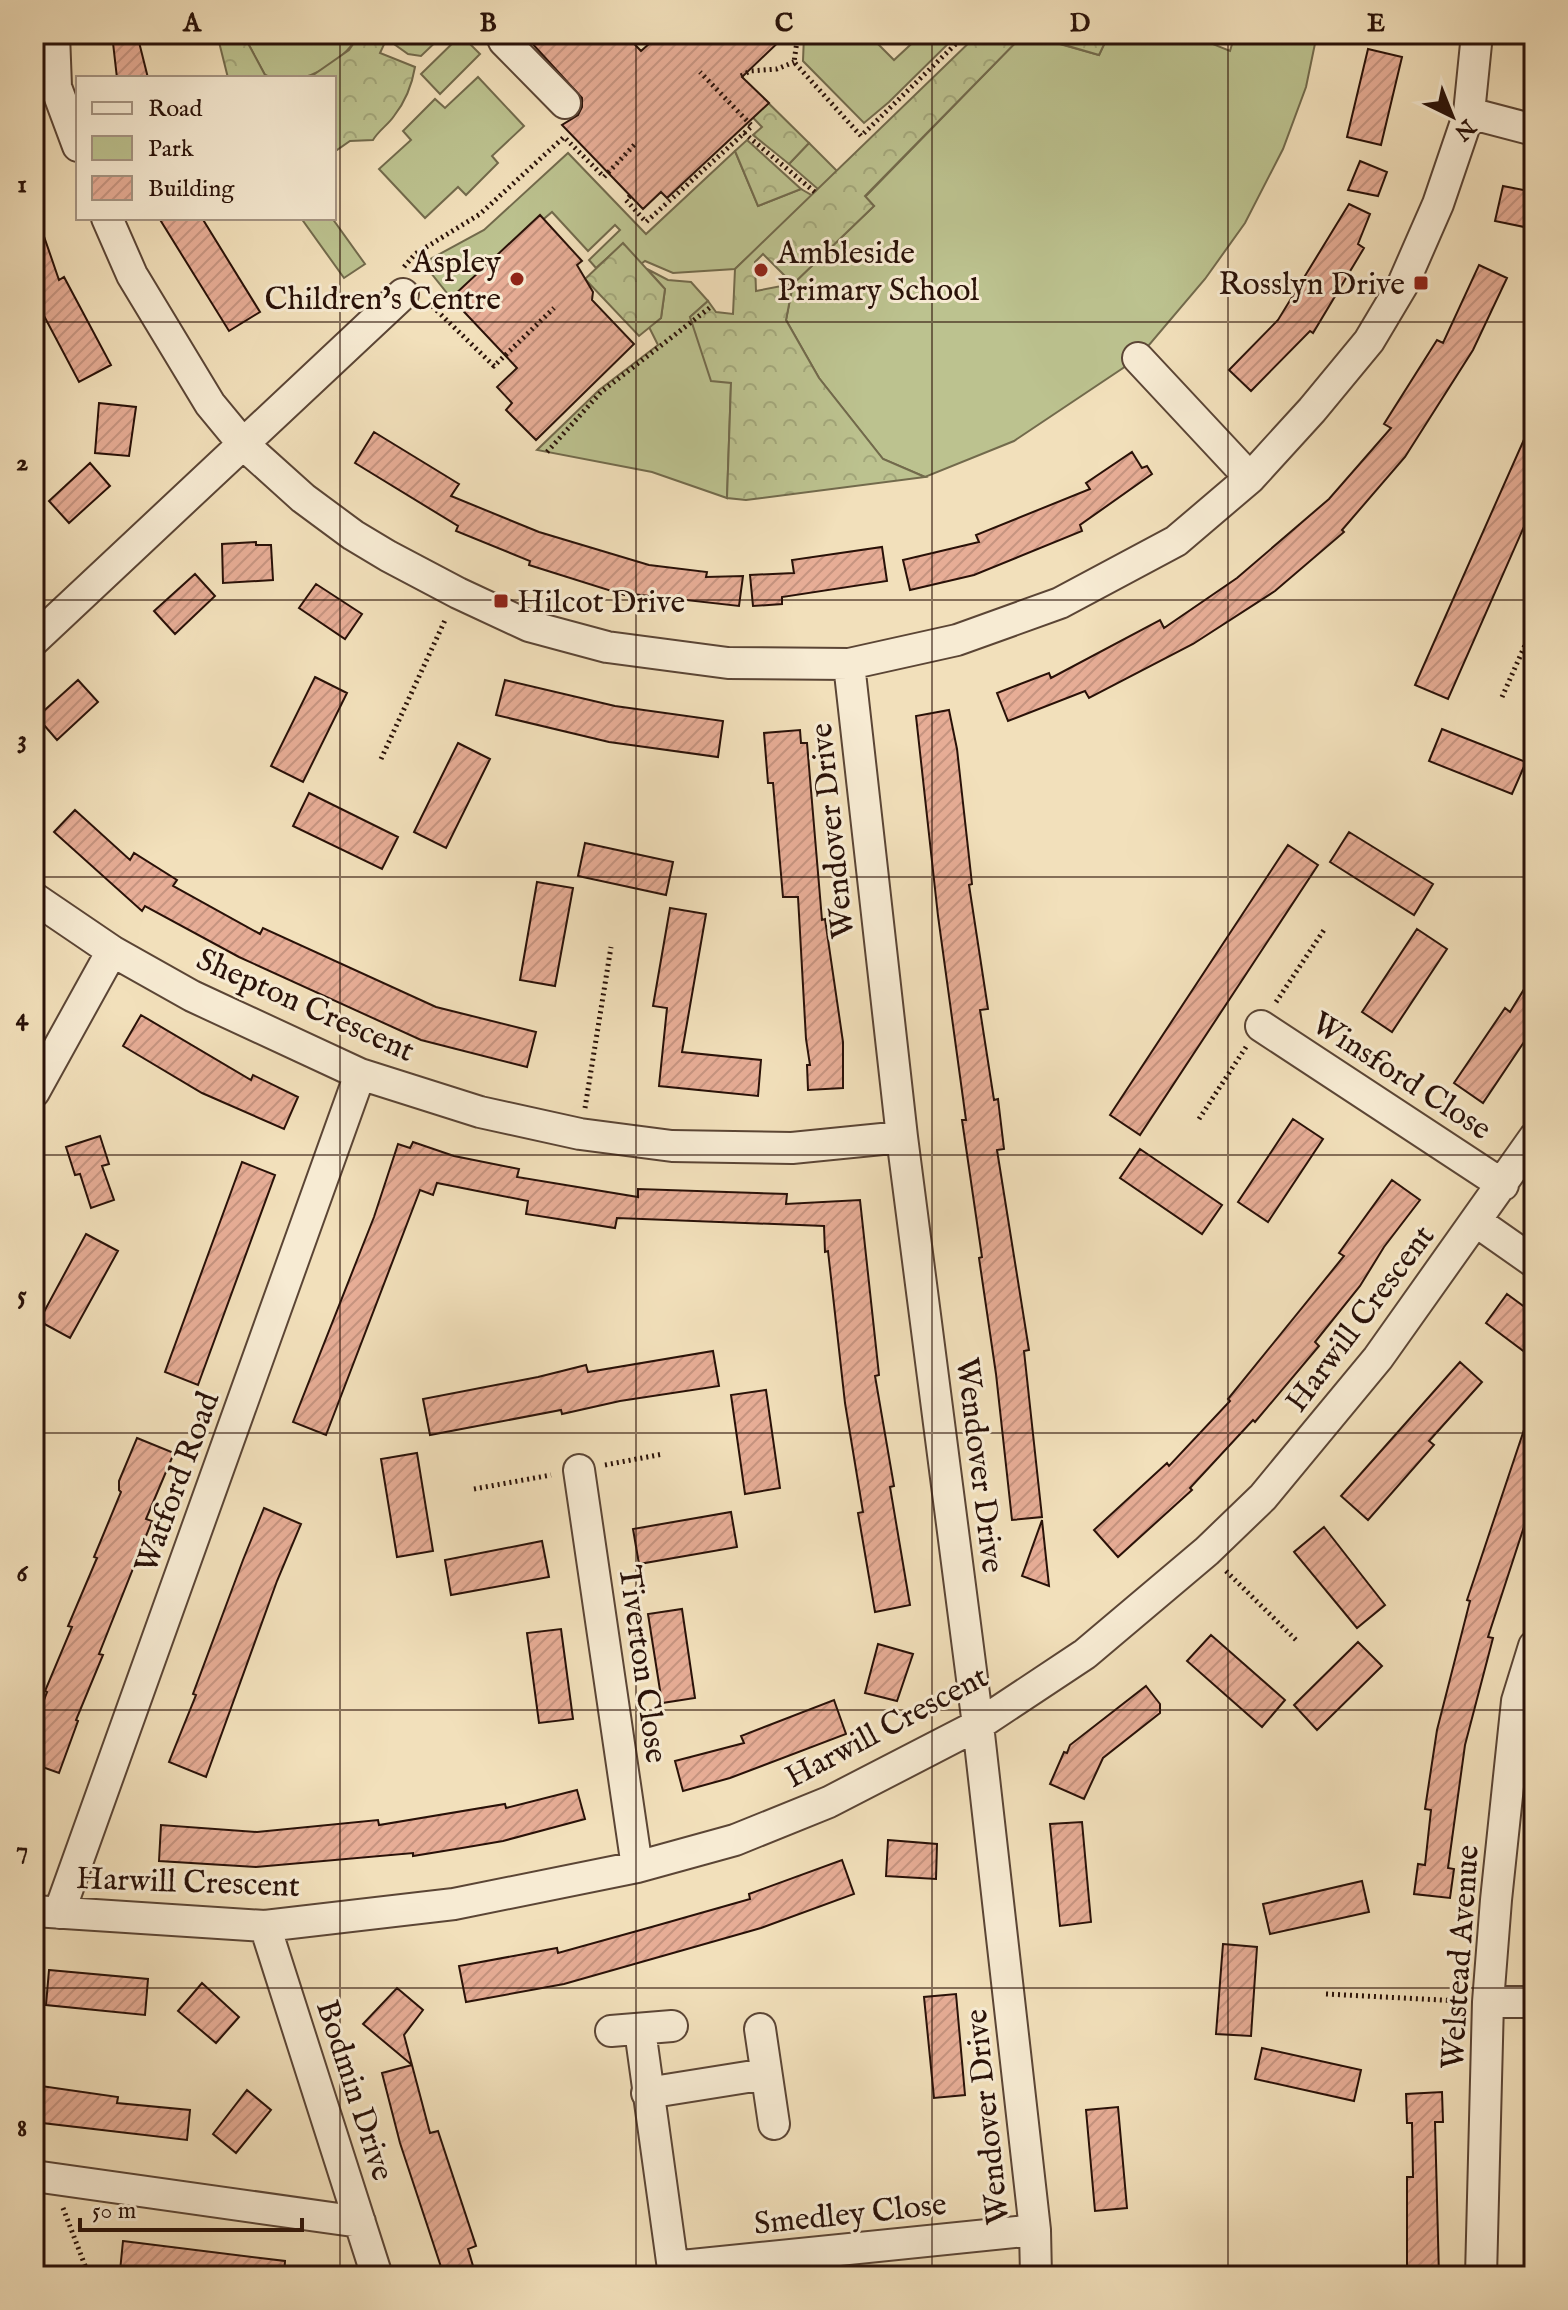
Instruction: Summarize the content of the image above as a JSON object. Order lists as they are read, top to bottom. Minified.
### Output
{"streets":{"street":["Wendover Drive","Shepton Crescent","Winsford Close","Harwill Crescent","Watford Road","Tiverton Close","Welstead Avenue","Bodmin Drive","Smedley Close"]},"crossings":[["Wendover Drive","Shepton Crescent"],["Wendover Drive","Harwill Crescent"],["Wendover Drive","Smedley Close"],["Shepton Crescent","Watford Road"],["Winsford Close","Harwill Crescent"],["Harwill Crescent","Watford Road"],["Harwill Crescent","Tiverton Close"],["Harwill Crescent","Bodmin Drive"]],"places":{"other":["Ambleside Primary School","Aspley Children's Centre"],"transit":["Rosslyn Drive","Hilcot Drive"]},"legend":["Road","Park","Building"],"scale_bar":"50 m","north":"bottom right","grid":{"columns":["A","B","C","D","E"],"rows":["1","2","3","4","5","6","7","8"]}}
